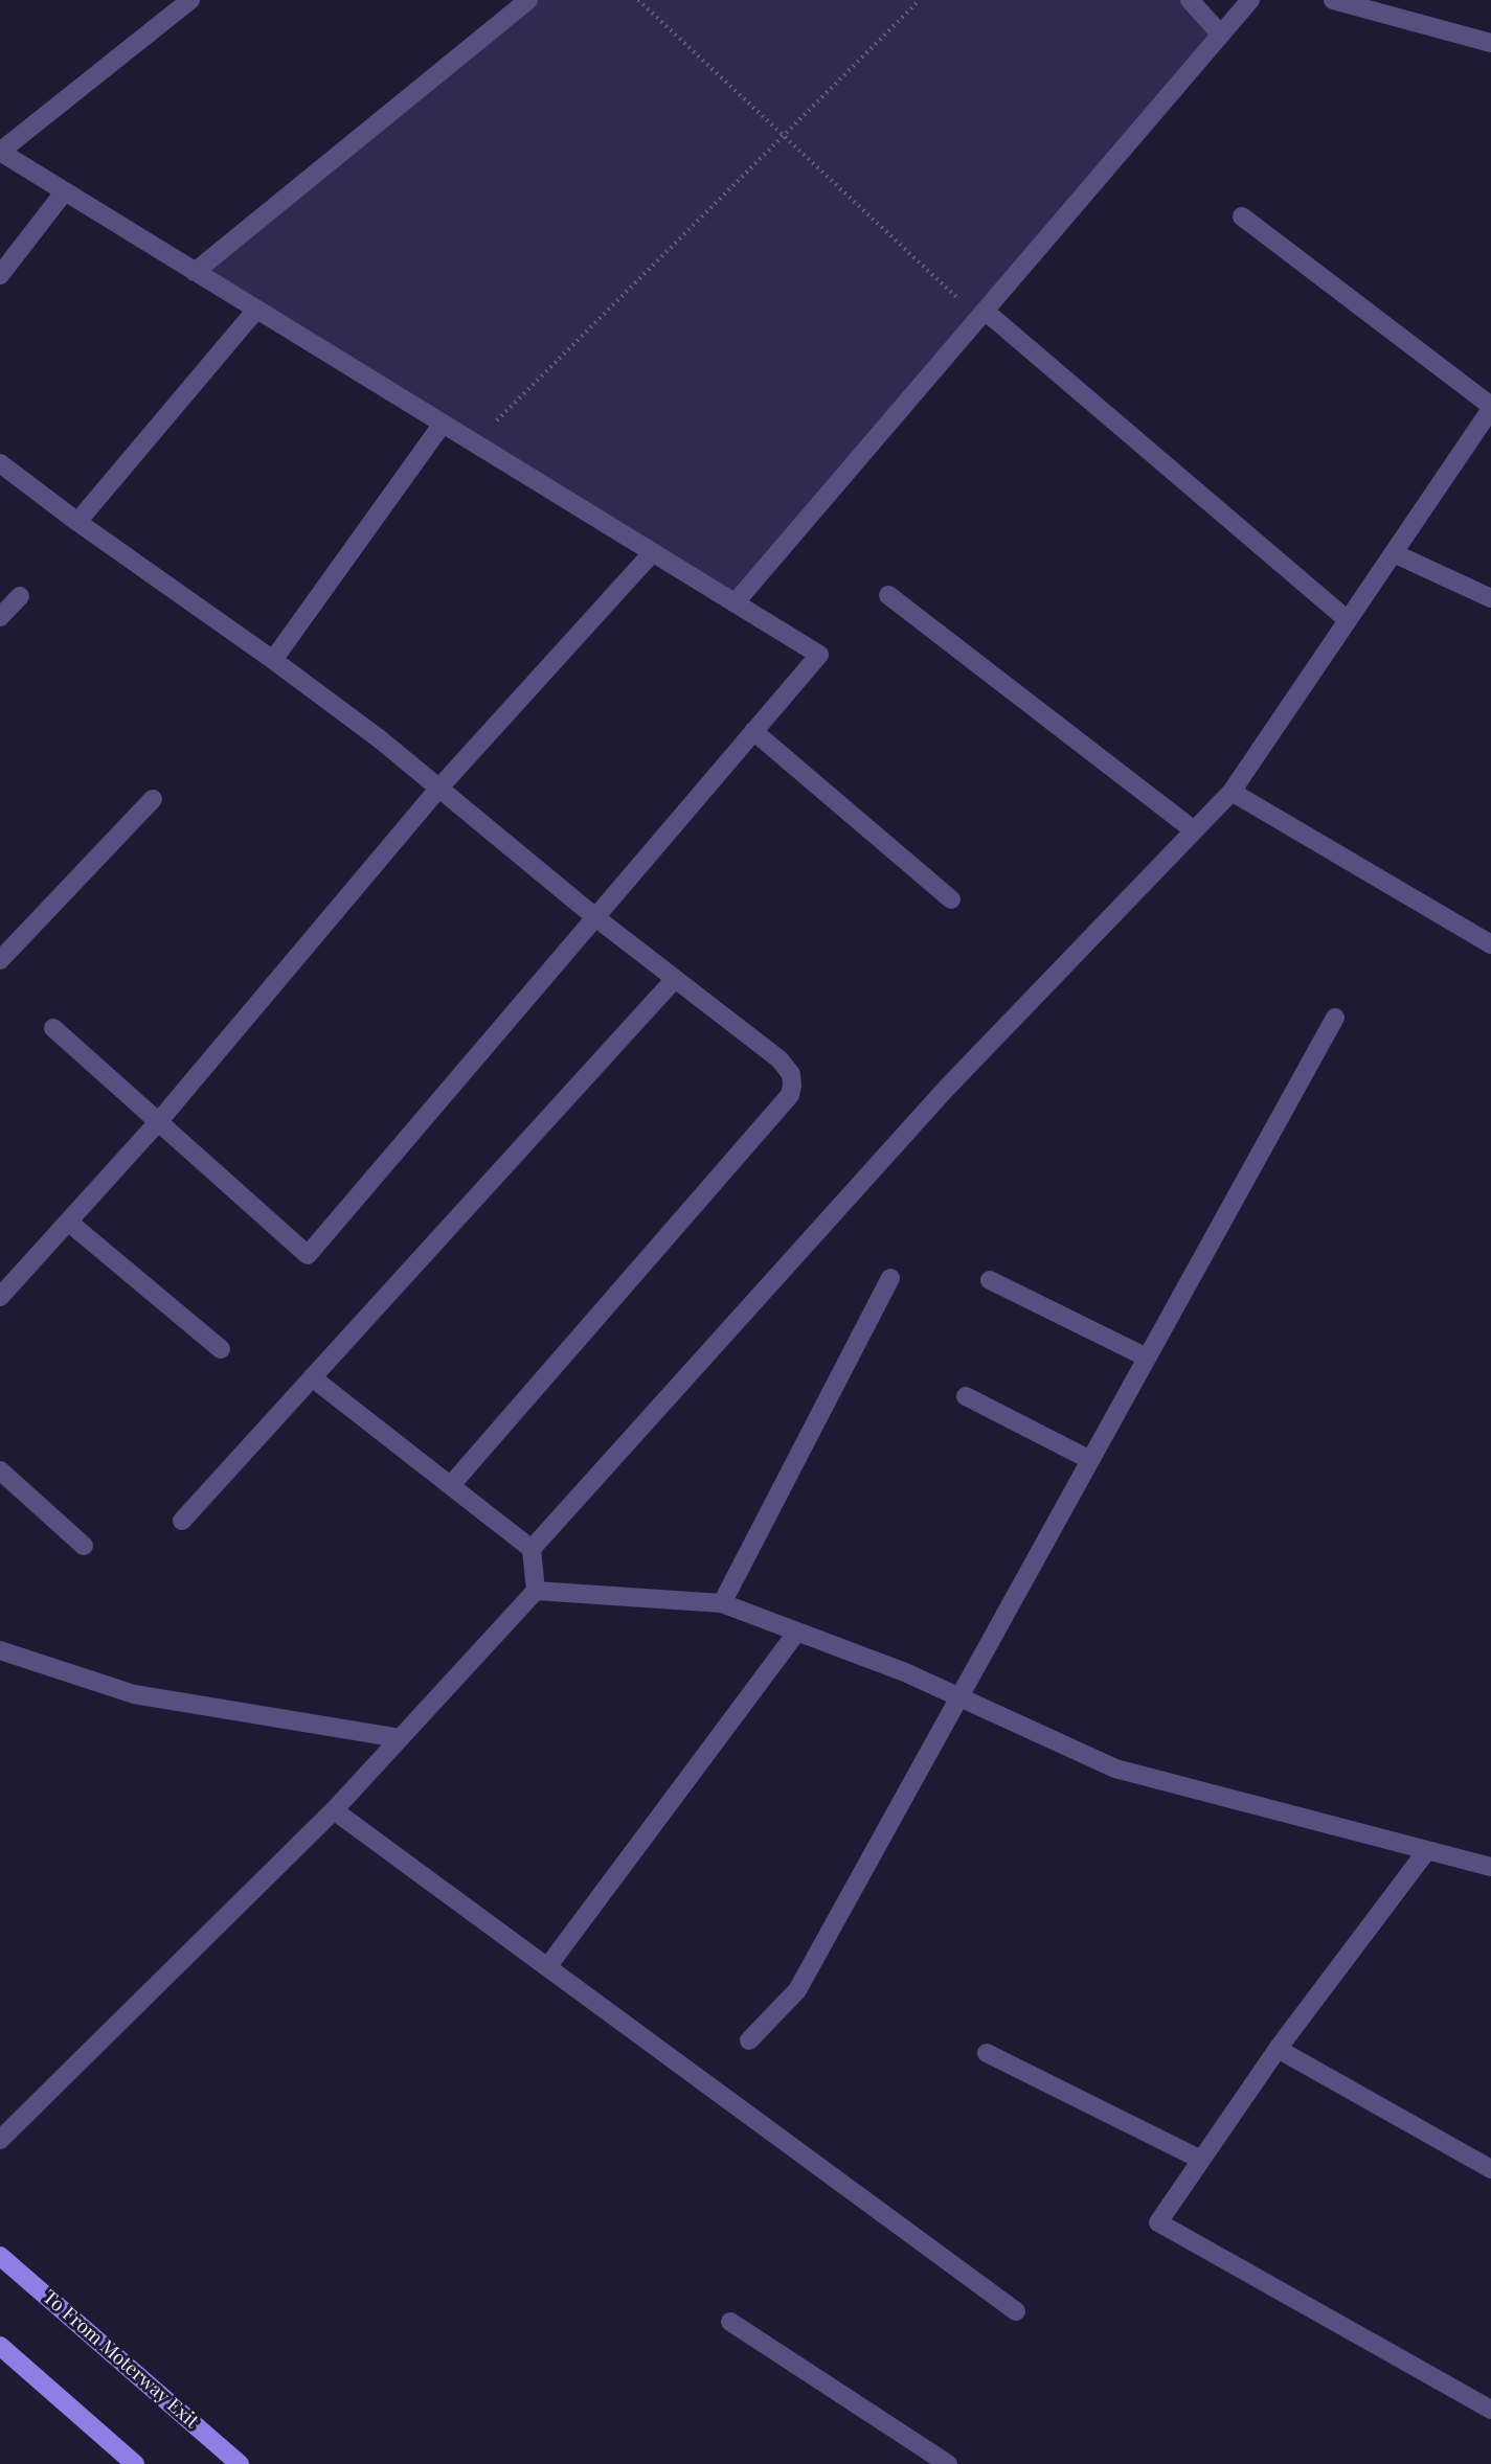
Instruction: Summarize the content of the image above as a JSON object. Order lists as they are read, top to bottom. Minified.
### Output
{"streets":{"main road":["To From Moterway Exit"]}}
